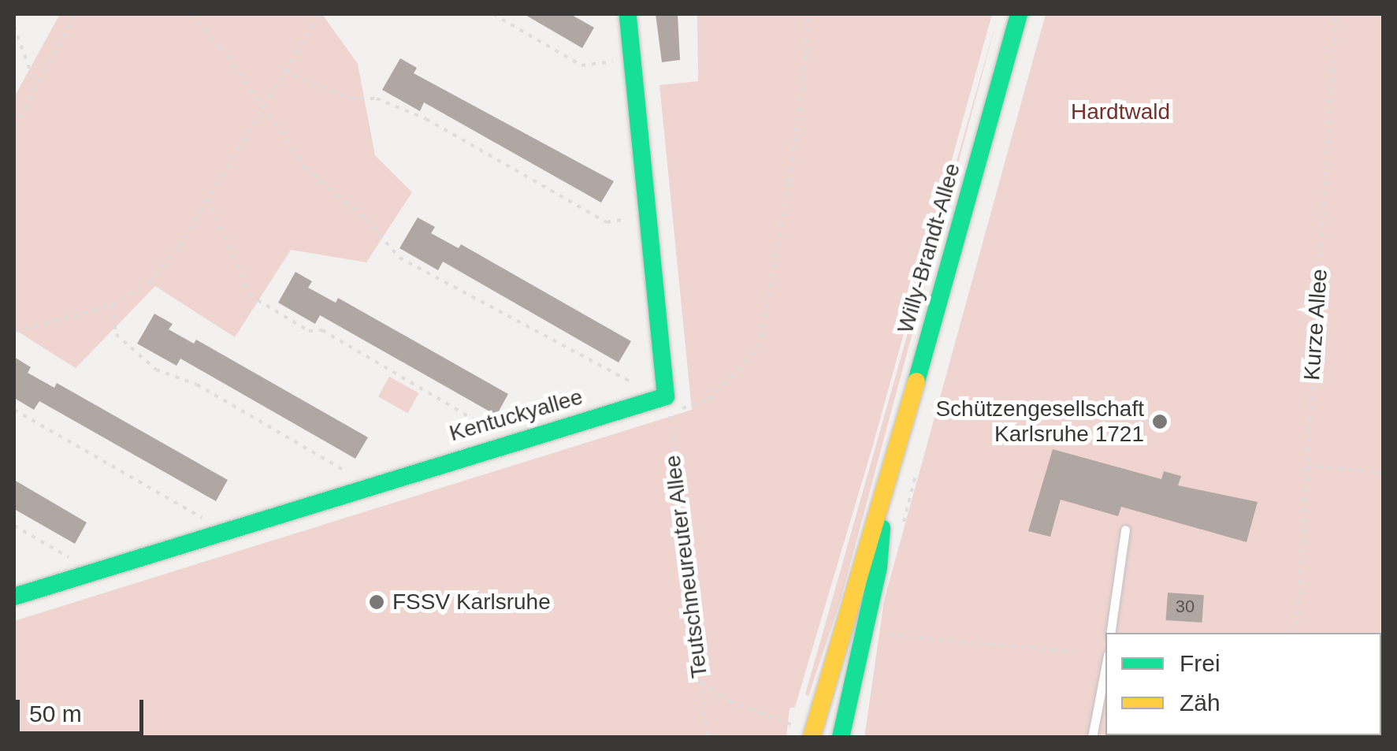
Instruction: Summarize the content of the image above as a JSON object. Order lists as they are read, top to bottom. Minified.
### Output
{"streets":{"street":["Willy-Brandt-Allee","Kentuckyallee"],"path":["Kurze Allee","Teutschneureuter Allee"]},"crossings":[["Kentuckyallee","Teutschneureuter Allee"]],"parks":["Hardtwald"],"places":["Schützengesellschaft Karlsruhe 1721","FSSV Karlsruhe"],"house_numbers":["30"],"legend":["Frei","Zäh"],"scale_bar":"50 m"}
